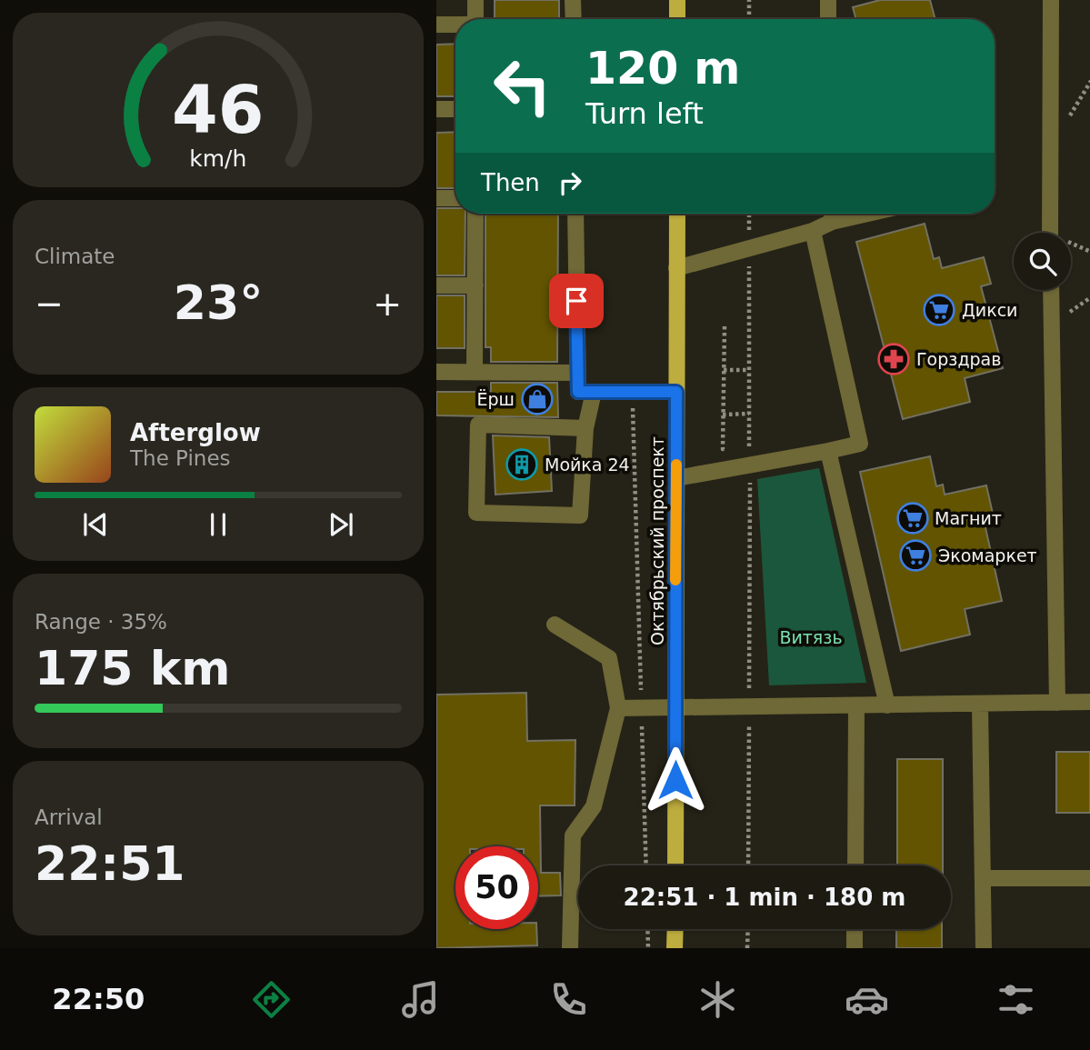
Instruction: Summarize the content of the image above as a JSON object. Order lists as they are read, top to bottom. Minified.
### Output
{"streets":{"main road":["Октябрьский проспект"]},"parks":["Витязь"],"places":{"supermarket":["Дикси","Магнит","Экомаркет"],"pharmacy":["Горздрав"],"shop":["Ёрш"],"building":["Мойка 24"]},"page":{"turn":["120 m","Turn left"],"then":"Then","tile":["Climate",["Range · 35%","175 km"],["Arrival","22:51"]],"heat":["−","23°","+"],"song":["Afterglow","The Pines"],"limit":"50","trip":"22:51 · 1 min · 180 m","tabs":"22:50","gauge":["46","km/h"]}}
